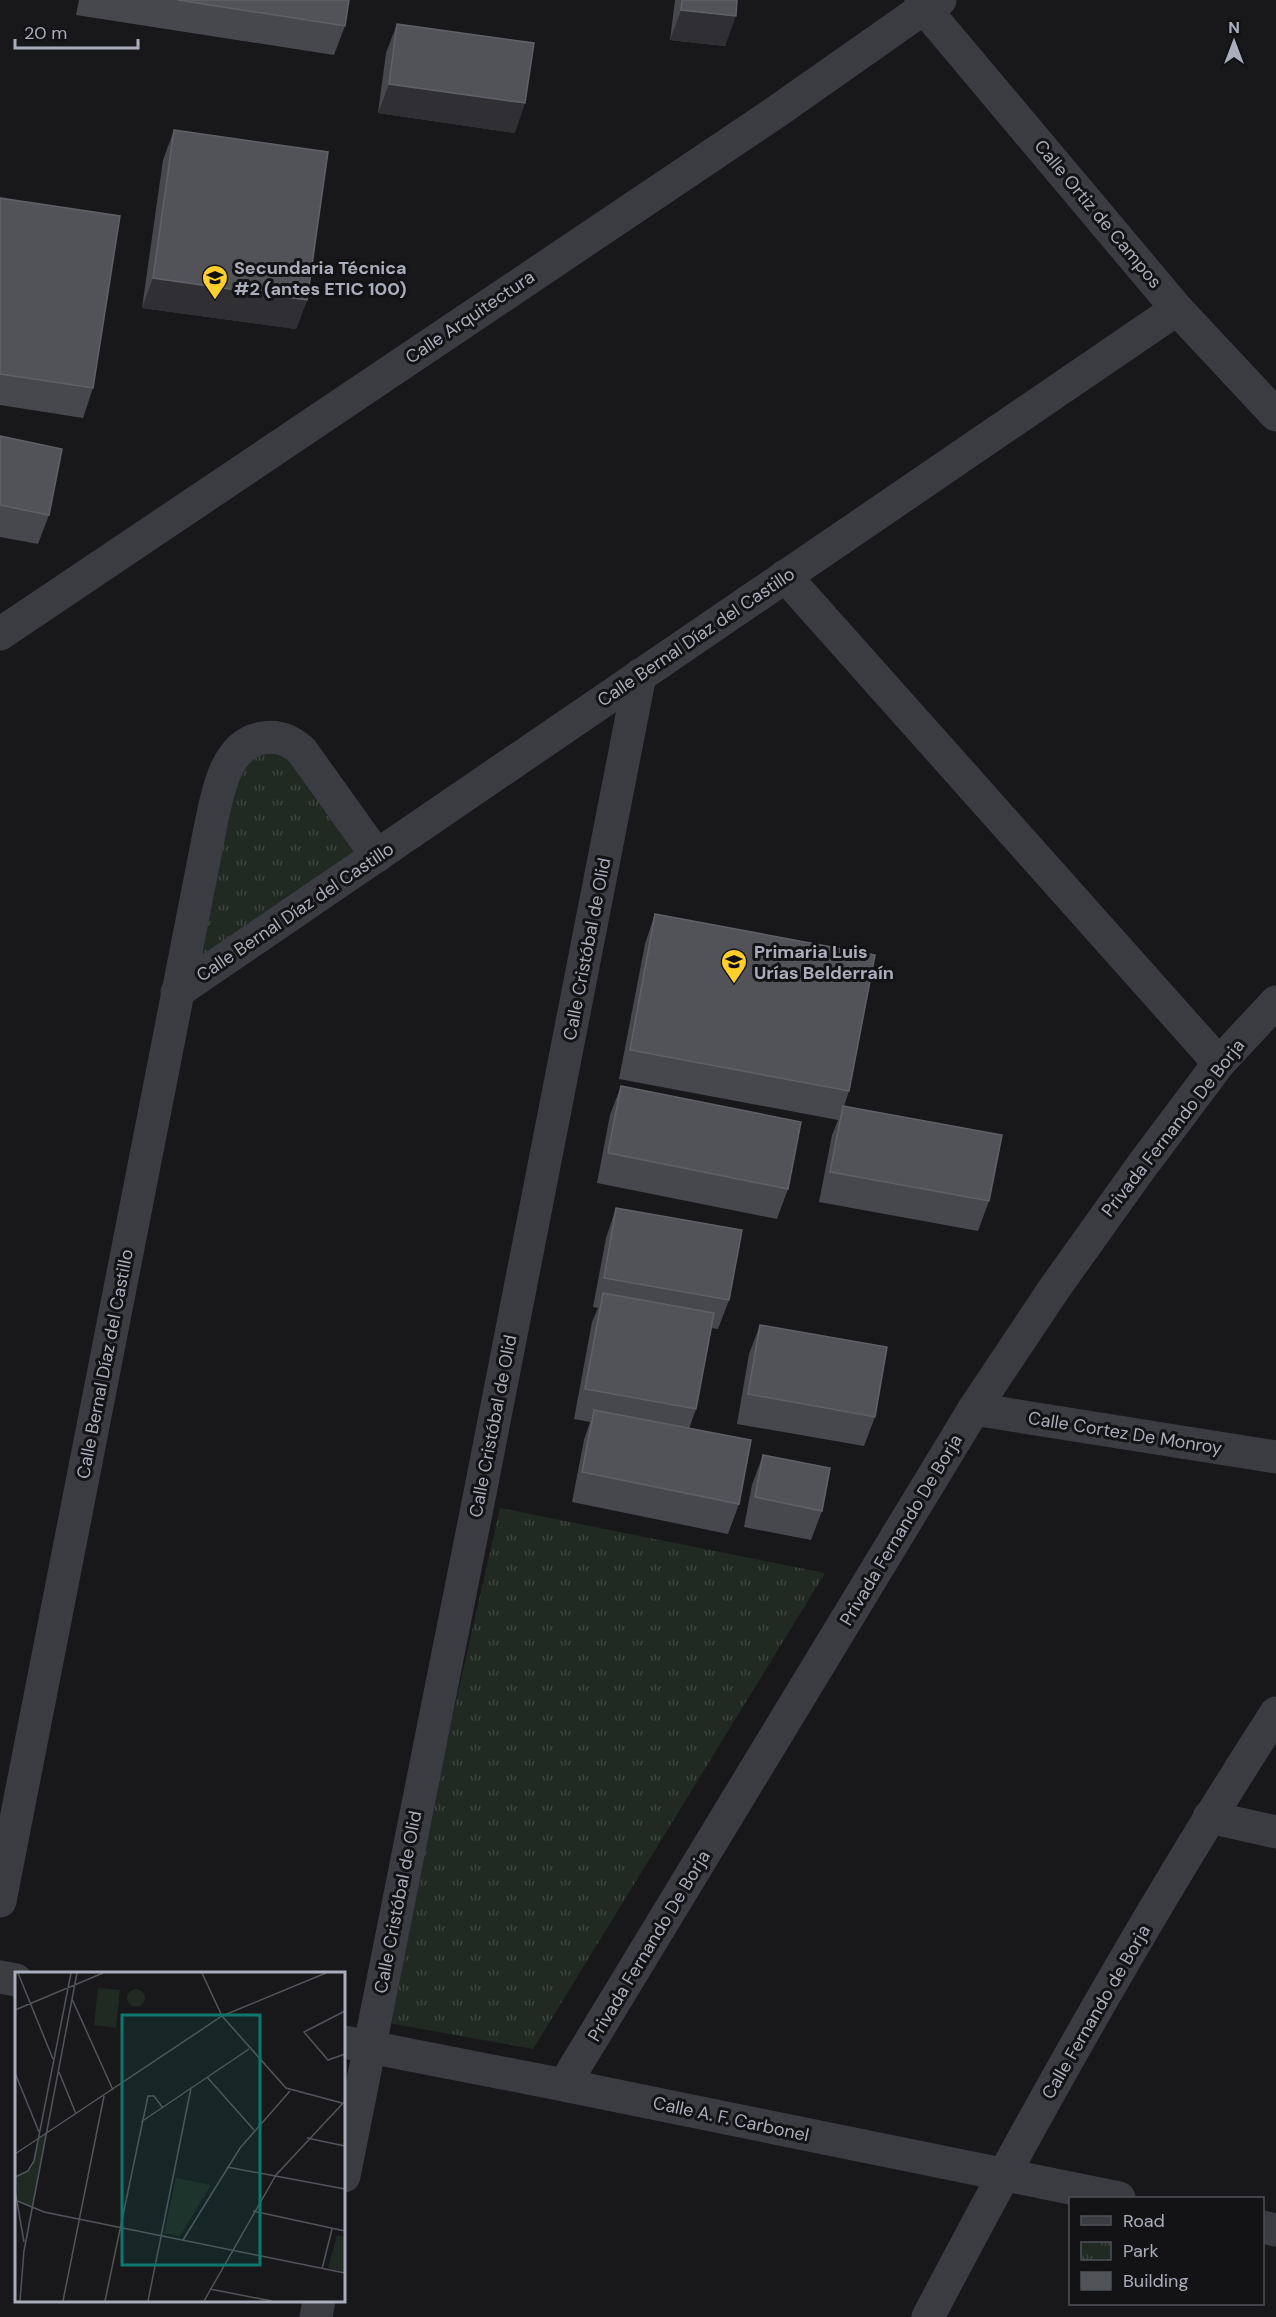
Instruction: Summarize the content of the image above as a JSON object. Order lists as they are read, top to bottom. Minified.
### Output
{"streets":{"street":["Calle Ortiz de Campos","Calle Arquitectura","Calle Bernal Díaz del Castillo","Calle Cristóbal de Olid","Privada Fernando De Borja","Calle Cortez De Monroy","Calle Fernando de Borja","Calle A. F. Carbonel"]},"crossings":[["Calle Ortiz de Campos","Calle Arquitectura"],["Calle Ortiz de Campos","Calle Bernal Díaz del Castillo"],["Calle Bernal Díaz del Castillo","Calle Cristóbal de Olid"],["Calle Cristóbal de Olid","Calle A. F. Carbonel"],["Privada Fernando De Borja","Calle Cortez De Monroy"],["Privada Fernando De Borja","Calle A. F. Carbonel"],["Calle Fernando de Borja","Calle A. F. Carbonel"]],"places":{"school or university":["Secundaria Técnica #2 (antes ETIC 100)","Primaria Luis Urías Belderraín"]},"legend":["Road","Park","Building"],"scale_bar":"20 m","north":"top"}
